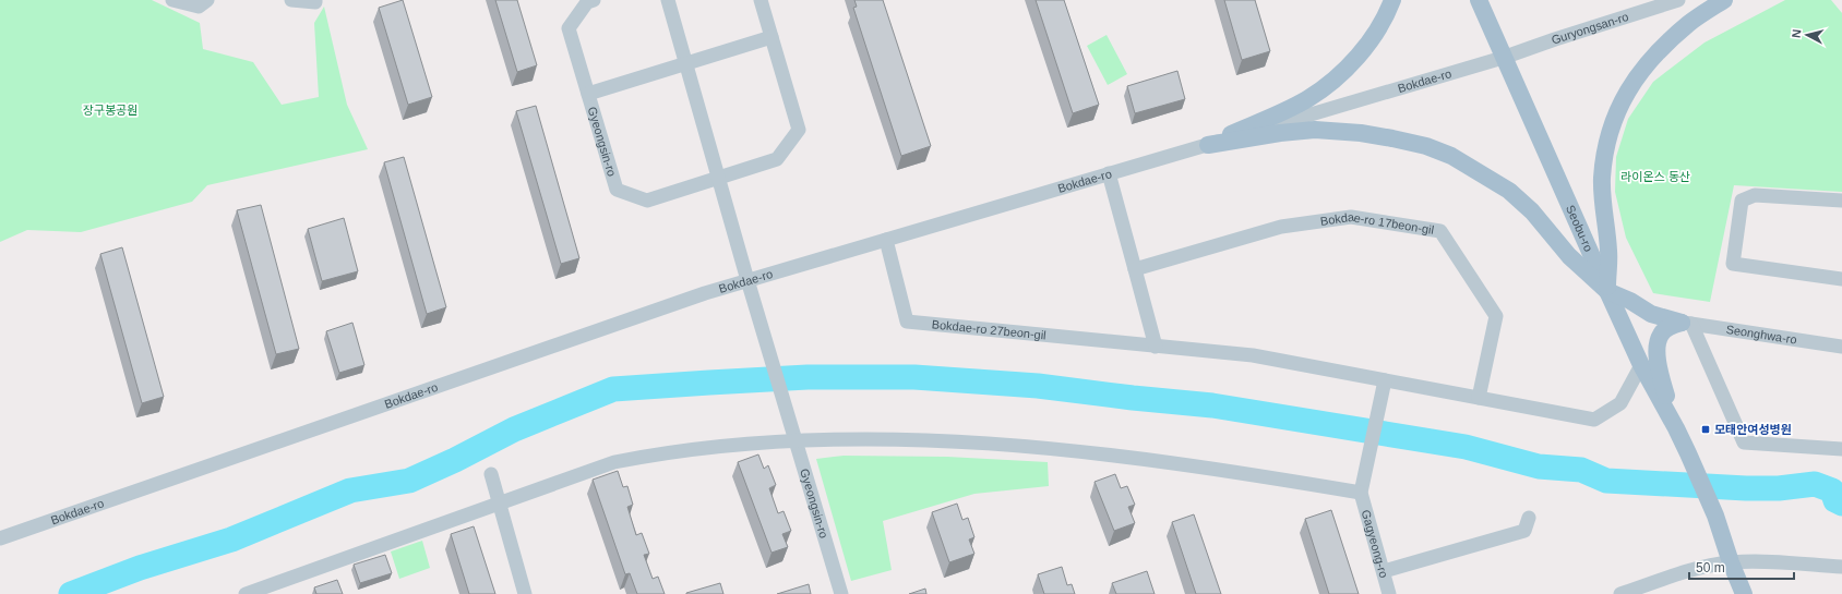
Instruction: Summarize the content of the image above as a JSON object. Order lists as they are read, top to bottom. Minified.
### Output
{"streets":{"main road":["Seobu-ro"],"street":["Guryongsan-ro","Bokdae-ro","Gyeongsin-ro","Bokdae-ro 17beon-gil","Bokdae-ro 27beon-gil","Seonghwa-ro","Gagyeong-ro"]},"crossings":[["Guryongsan-ro","Bokdae-ro"],["Guryongsan-ro","Seobu-ro"],["Bokdae-ro","Gyeongsin-ro"],["Bokdae-ro","Seobu-ro"],["Bokdae-ro","Bokdae-ro 27beon-gil"]],"parks":["장구봉공원","라이온스 동산"],"places":{"transit":["모태안여성병원"]},"scale_bar":"50 m","north":"left"}
